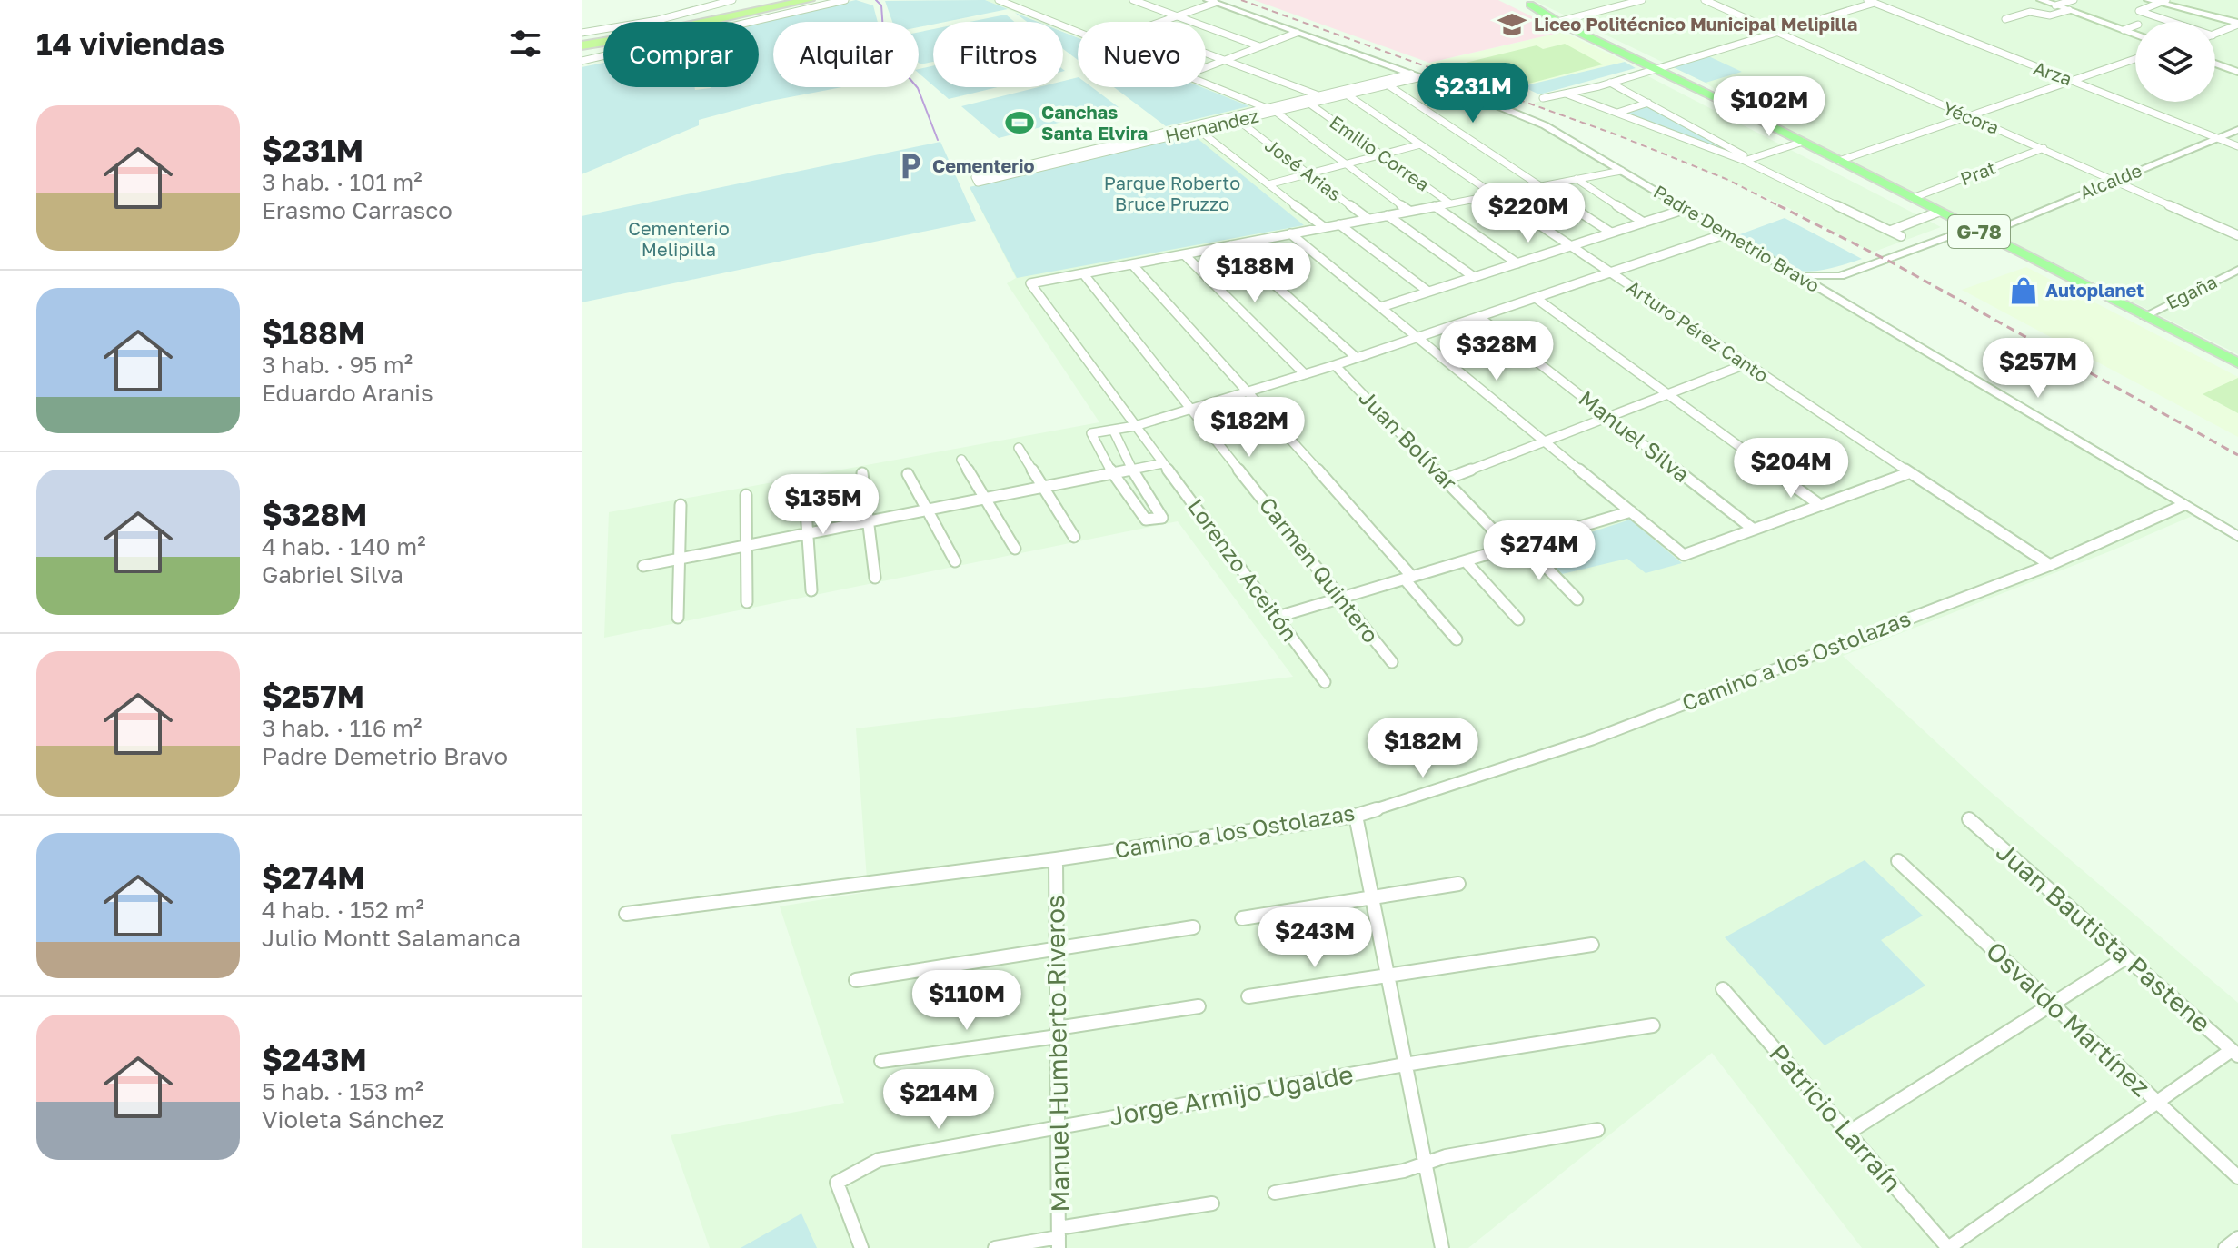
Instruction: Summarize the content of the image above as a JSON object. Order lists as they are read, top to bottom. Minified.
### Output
{"streets":{"main road":["G-78"],"street":["Arza","Yécora","Hernandez","Emilio Correa","José Arias","Prat","Alcalde","Padre Demetrio Bravo","Egaña","Arturo Pérez Canto","Manuel Silva","Juan Bolívar","Lorenzo Aceitón","Carmen Quintero","Camino a los Ostolazas","Juan Bautista Pastene","Osvaldo Martínez","Manuel Humberto Riveros","Jorge Armijo Ugalde","Patricio Larraín"]},"crossings":[["Arza","Alcalde"],["Yécora","Prat"],["Yécora","Alcalde"],["Hernandez","Emilio Correa"],["Hernandez","José Arias"],["Hernandez","Padre Demetrio Bravo"],["Hernandez","Arturo Pérez Canto"],["Prat","G-78"],["Alcalde","G-78"],["Alcalde","Padre Demetrio Bravo"],["G-78","Egaña"],["Padre Demetrio Bravo","Camino a los Ostolazas"],["Arturo Pérez Canto","Camino a los Ostolazas"],["Lorenzo Aceitón","Carmen Quintero"],["Camino a los Ostolazas","Manuel Humberto Riveros"],["Manuel Humberto Riveros","Jorge Armijo Ugalde"]],"parks":["Parque Roberto Bruce Pruzzo","Cementerio Melipilla"],"places":{"school or university":["Liceo Politécnico Municipal Melipilla"],"sports":["Canchas Santa Elvira"],"parking":["Cementerio"],"shop":["Autoplanet"]},"page":{"heading":"14 viviendas","chip":["Comprar","Alquilar","Filtros","Nuevo"],"price":["$231M","$102M","$220M","$188M","$328M","$257M","$182M","$204M","$135M","$274M","$182M","$243M","$110M","$214M"],"list":[{"name":"$231M","note":"3 hab. · 101 m² · Erasmo Carrasco"},{"name":"$188M","note":"3 hab. · 95 m² · Eduardo Aranis"},{"name":"$328M","note":"4 hab. · 140 m² · Gabriel Silva"},{"name":"$257M","note":"3 hab. · 116 m² · Padre Demetrio Bravo"},{"name":"$274M","note":"4 hab. · 152 m² · Julio Montt Salamanca"},{"name":"$243M","note":"5 hab. · 153 m² · Violeta Sánchez"}]}}
